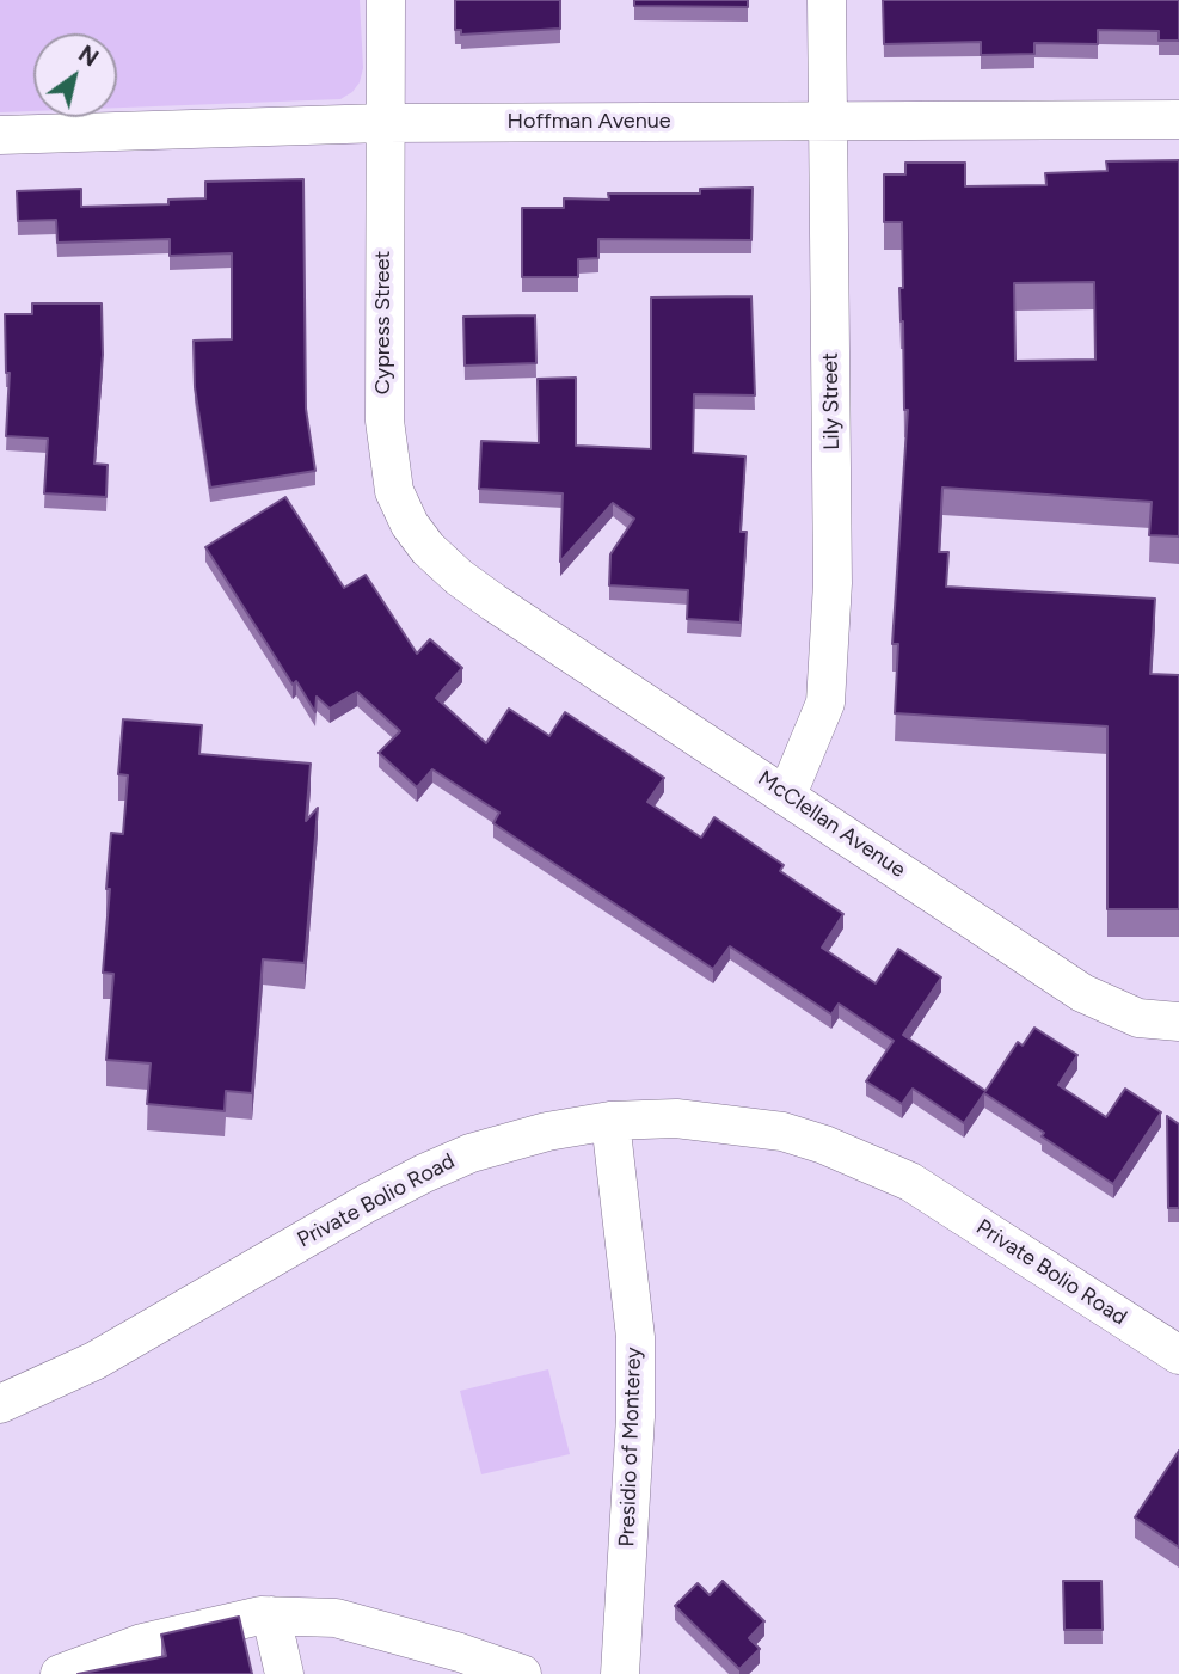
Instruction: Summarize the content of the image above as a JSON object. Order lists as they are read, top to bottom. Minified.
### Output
{"streets":{"street":["Hoffman Avenue","Cypress Street","Lily Street","McClellan Avenue","Private Bolio Road","Presidio of Monterey"]},"crossings":[["Hoffman Avenue","Cypress Street"],["Hoffman Avenue","Lily Street"],["Cypress Street","McClellan Avenue"],["Lily Street","McClellan Avenue"],["Private Bolio Road","Presidio of Monterey"]],"north":"top right"}
